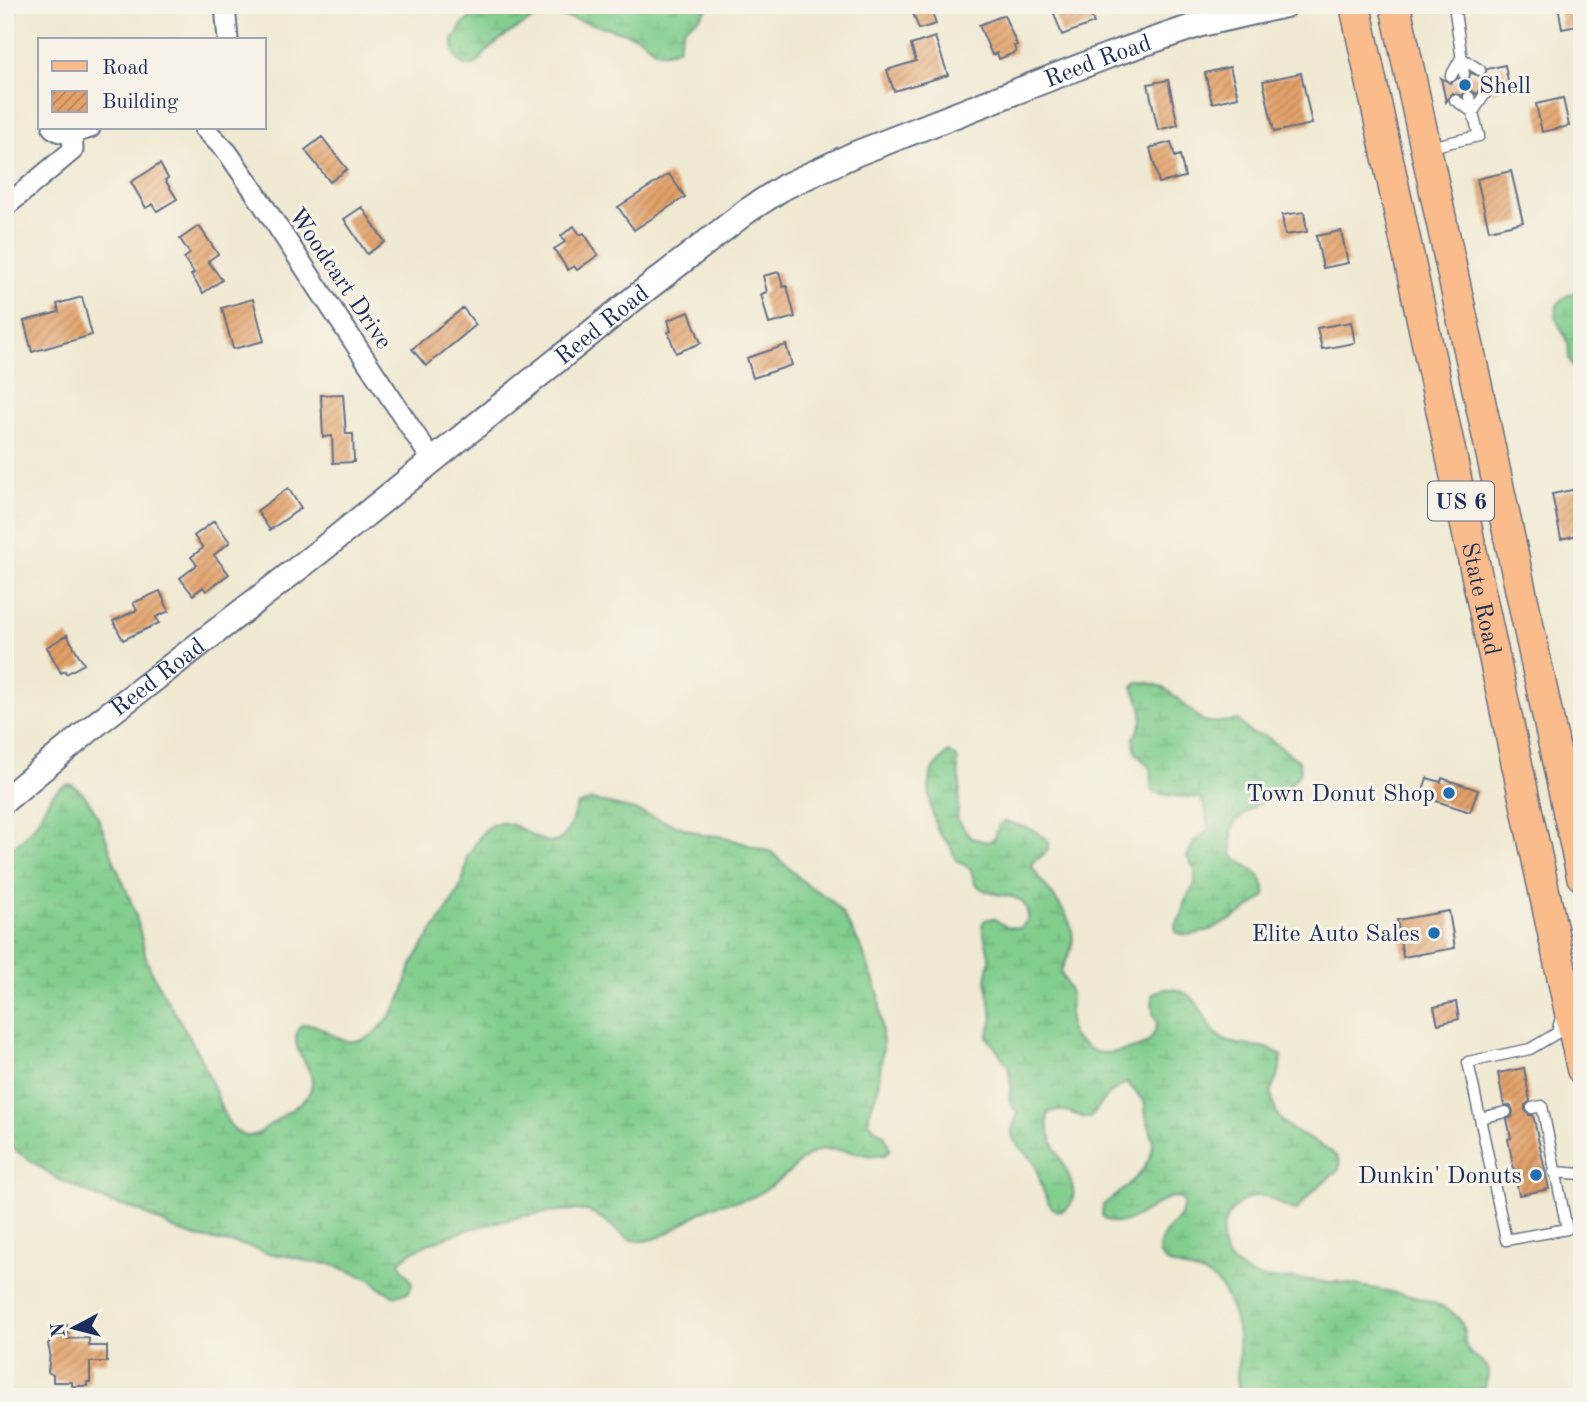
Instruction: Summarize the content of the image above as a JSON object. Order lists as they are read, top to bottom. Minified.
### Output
{"streets":{"main road":["US 6","State Road"],"street":["Reed Road","Woodcart Drive"]},"crossings":[["Reed Road","Woodcart Drive"]],"places":["Shell","Town Donut Shop","Elite Auto Sales","Dunkin' Donuts"],"legend":["Road","Building"],"north":"left"}
